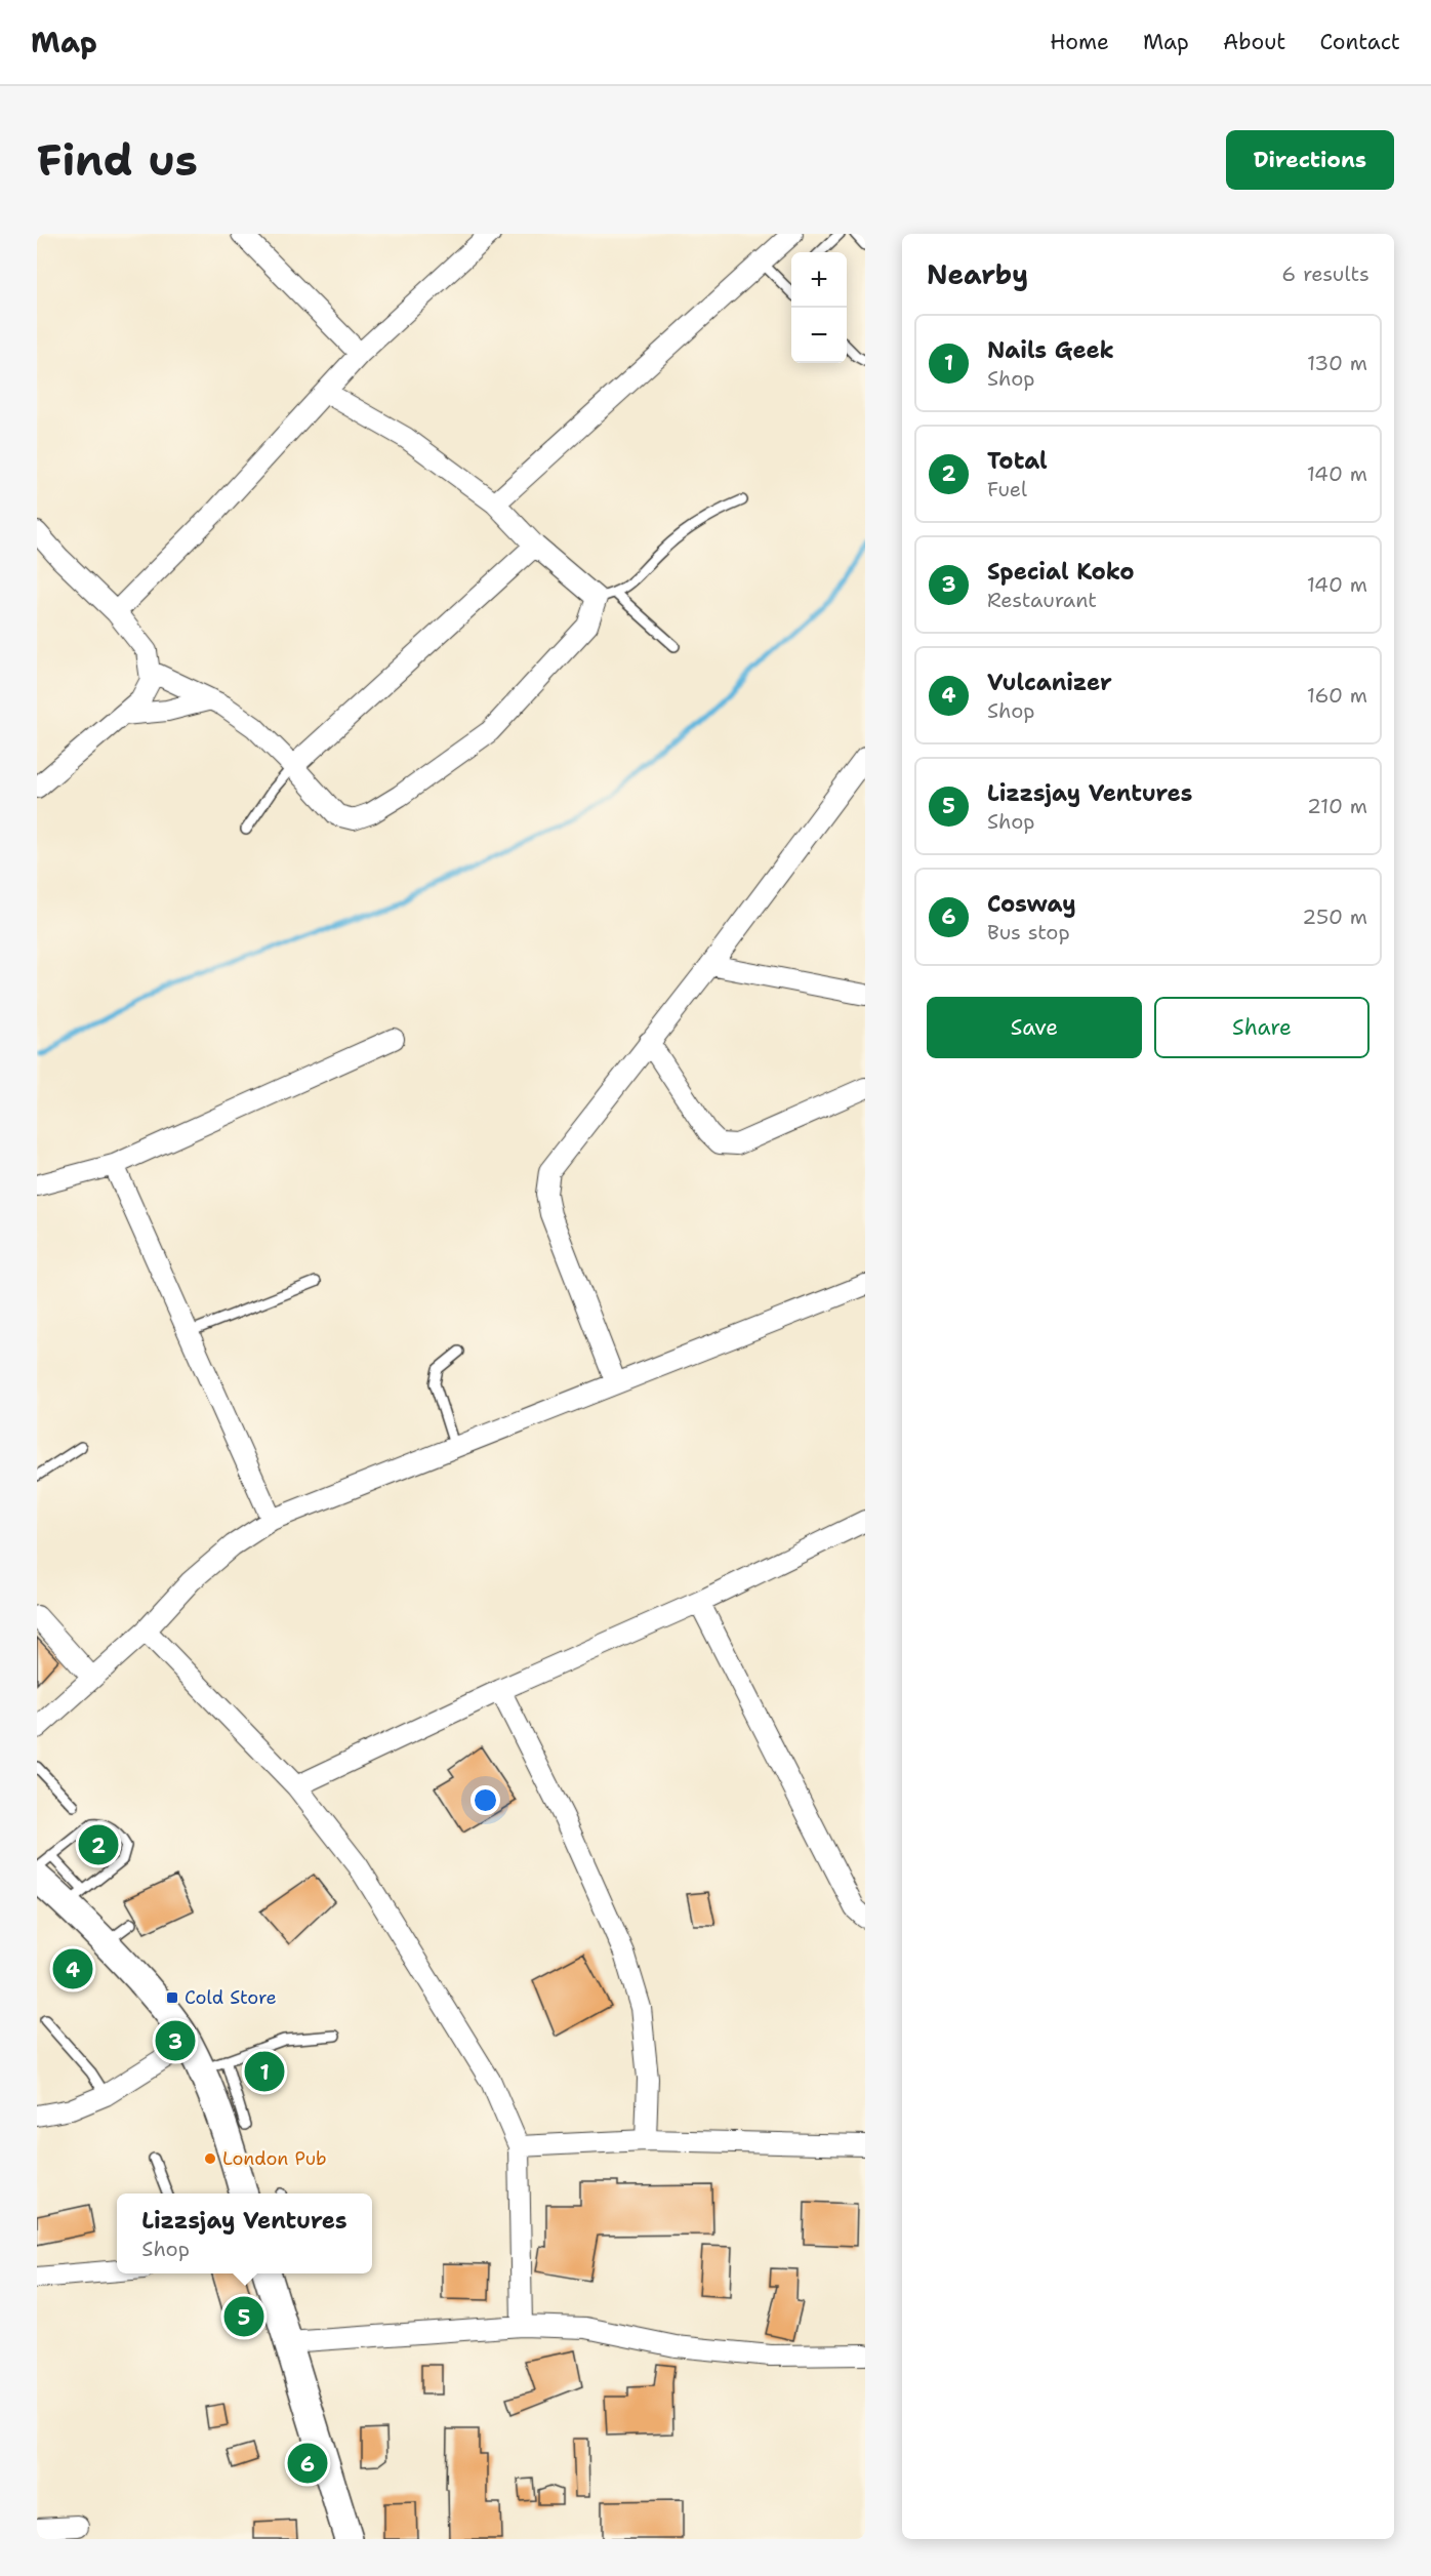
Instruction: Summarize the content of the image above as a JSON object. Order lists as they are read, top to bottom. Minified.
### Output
{"places":{"transit":["Cold Store"],"other":["London Pub"]},"page":{"header":"Map","nav":["Home","Map","About","Contact"],"buttons":["Directions",["Save","Share"]],"title":"Find us","heading":["Nearby","6 results"],"map_buttons":["+","−"],"list":[{"mark":"1","name":"Nails Geek","note":"Shop","value":"130 m"},{"mark":"2","name":"Total","note":"Fuel","value":"140 m"},{"mark":"3","name":"Special Koko","note":"Restaurant","value":"140 m"},{"mark":"4","name":"Vulcanizer","note":"Shop","value":"160 m"},{"mark":"5","name":"Lizzsjay Ventures","note":"Shop","value":"210 m"},{"mark":"6","name":"Cosway","note":"Bus stop","value":"250 m"}],"pins":["2","4","3","1","5","6"],"popup":["Lizzsjay Ventures","Shop"]}}
